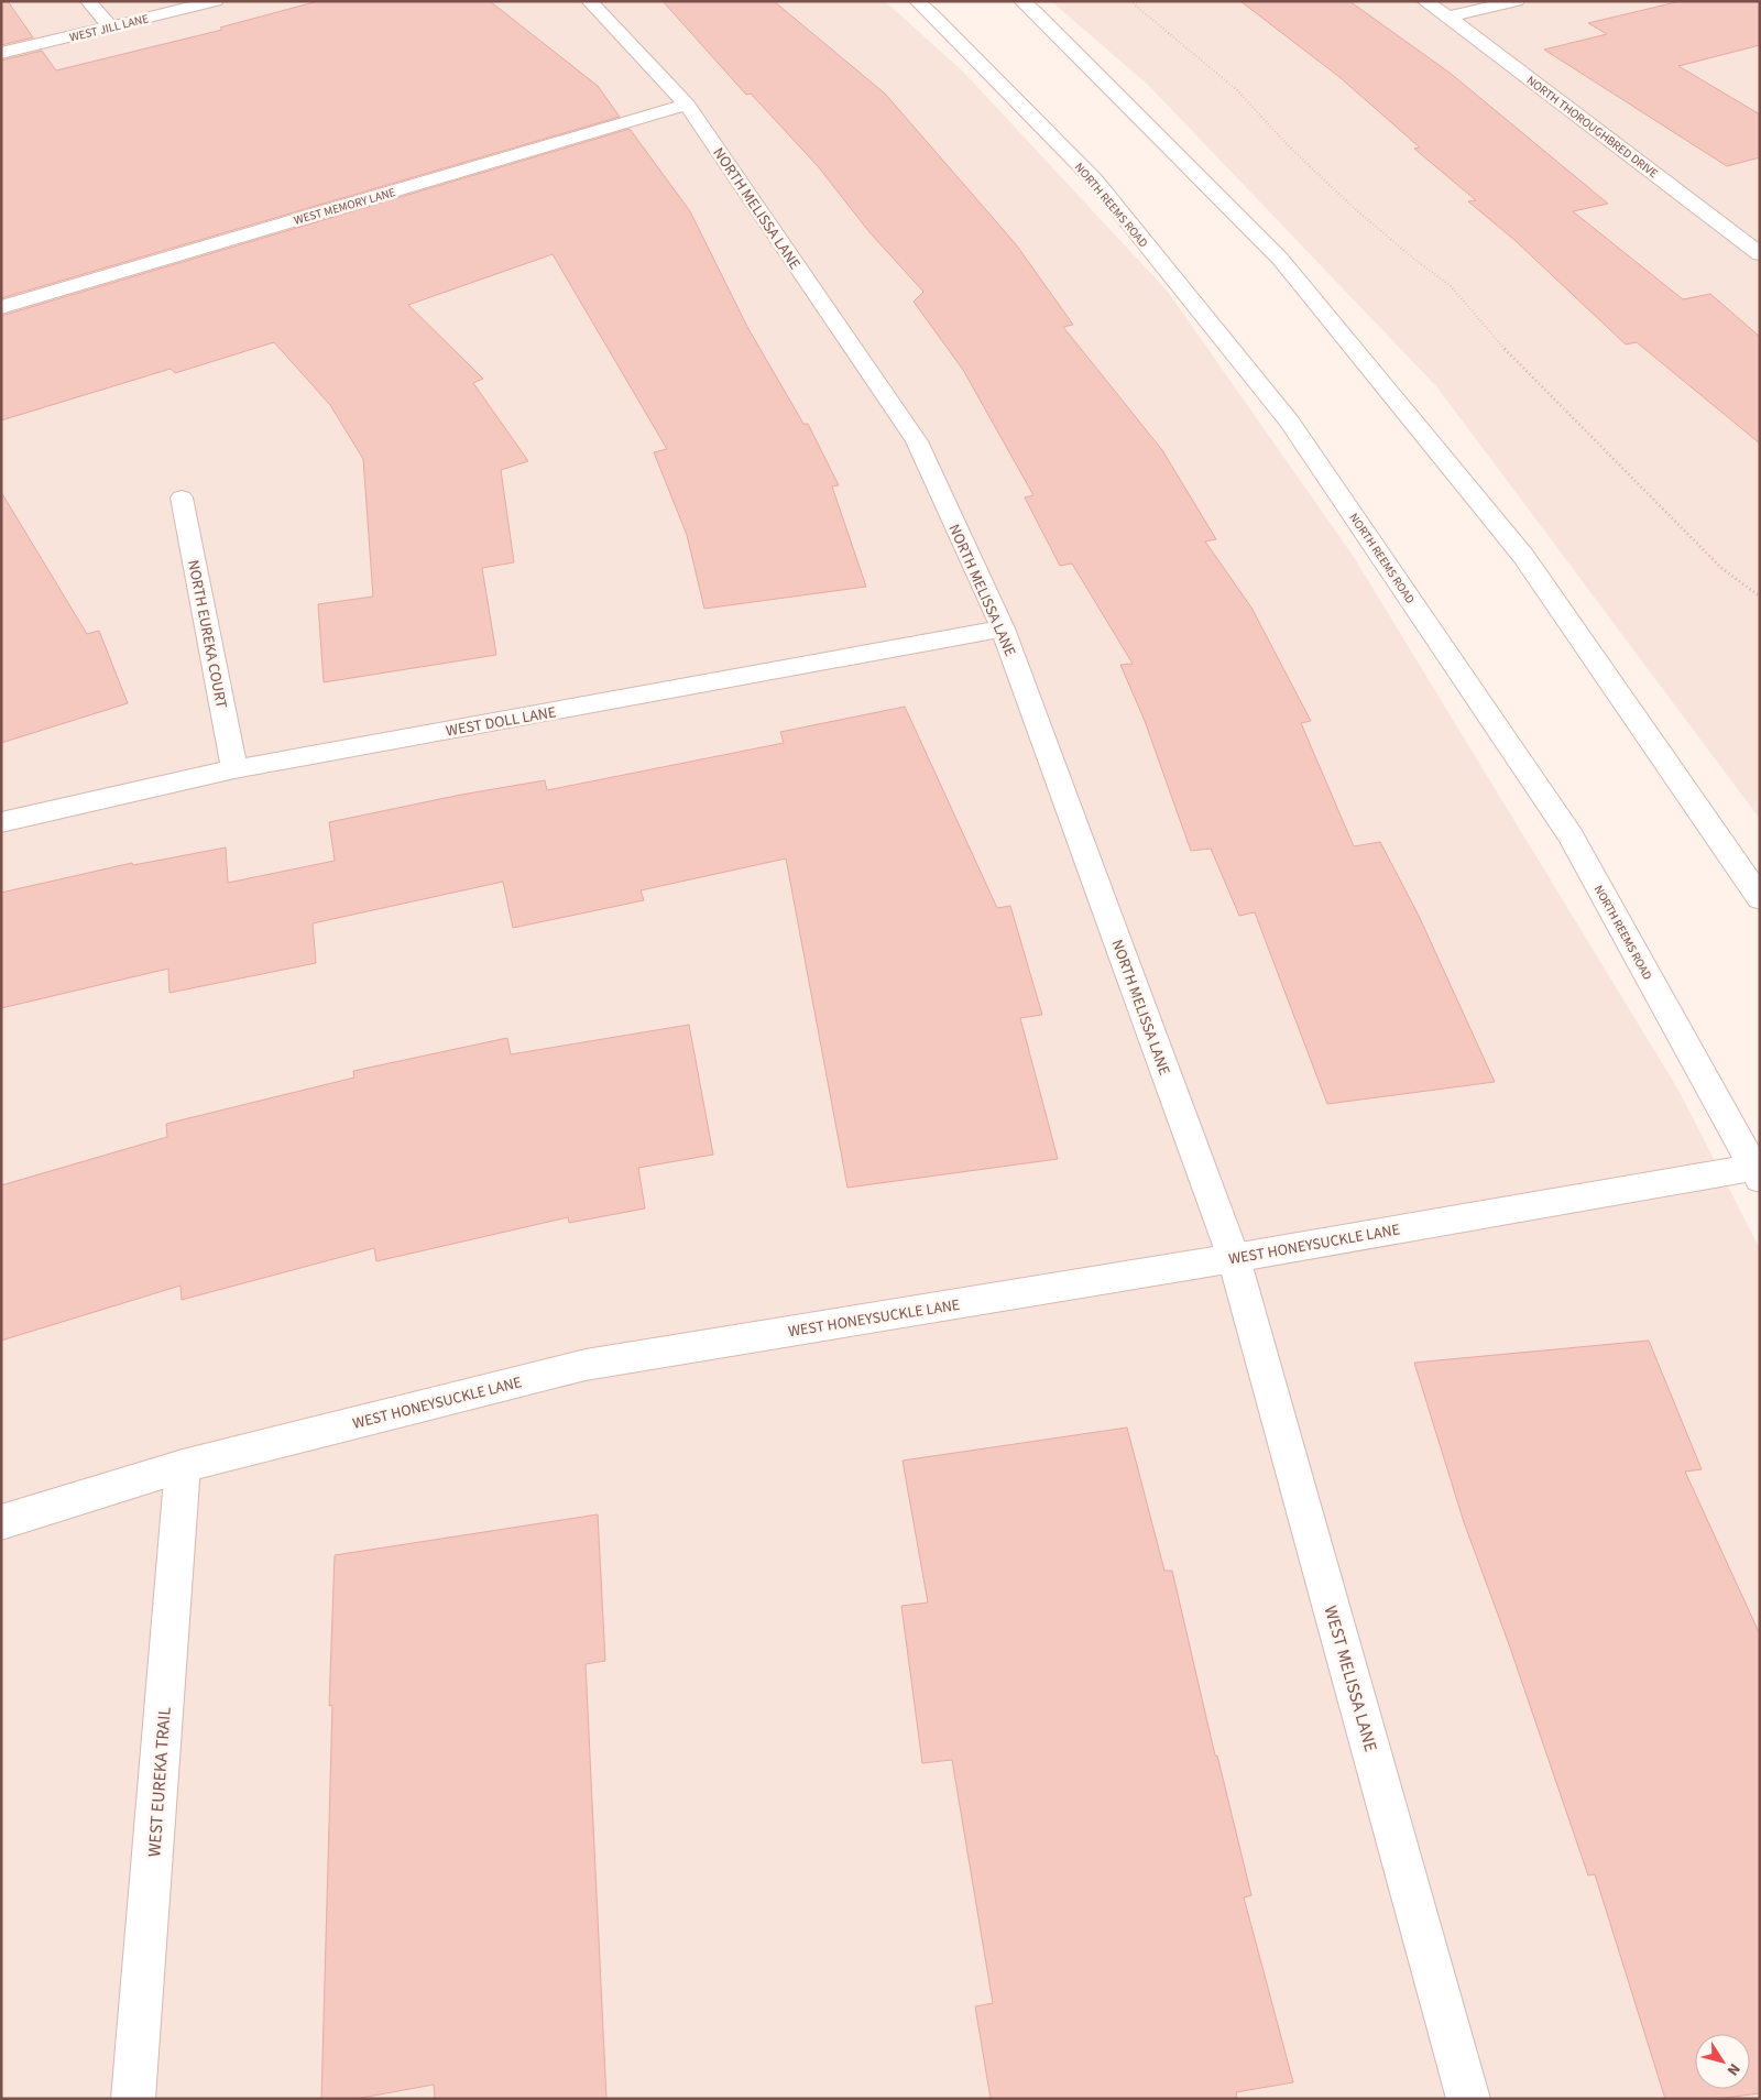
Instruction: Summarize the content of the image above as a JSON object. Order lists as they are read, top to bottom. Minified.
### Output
{"streets":{"street":["WEST JILL LANE","NORTH THOROUGHBRED DRIVE","NORTH REEMS ROAD","WEST MEMORY LANE","NORTH MELISSA LANE","NORTH EUREKA COURT","WEST DOLL LANE","WEST HONEYSUCKLE LANE","WEST MELISSA LANE","WEST EUREKA TRAIL"]},"crossings":[["NORTH REEMS ROAD","WEST HONEYSUCKLE LANE"],["WEST MEMORY LANE","NORTH MELISSA LANE"],["NORTH MELISSA LANE","WEST DOLL LANE"],["NORTH MELISSA LANE","WEST HONEYSUCKLE LANE"],["NORTH MELISSA LANE","WEST MELISSA LANE"],["NORTH EUREKA COURT","WEST DOLL LANE"],["WEST HONEYSUCKLE LANE","WEST MELISSA LANE"],["WEST HONEYSUCKLE LANE","WEST EUREKA TRAIL"]],"north":"bottom right"}
